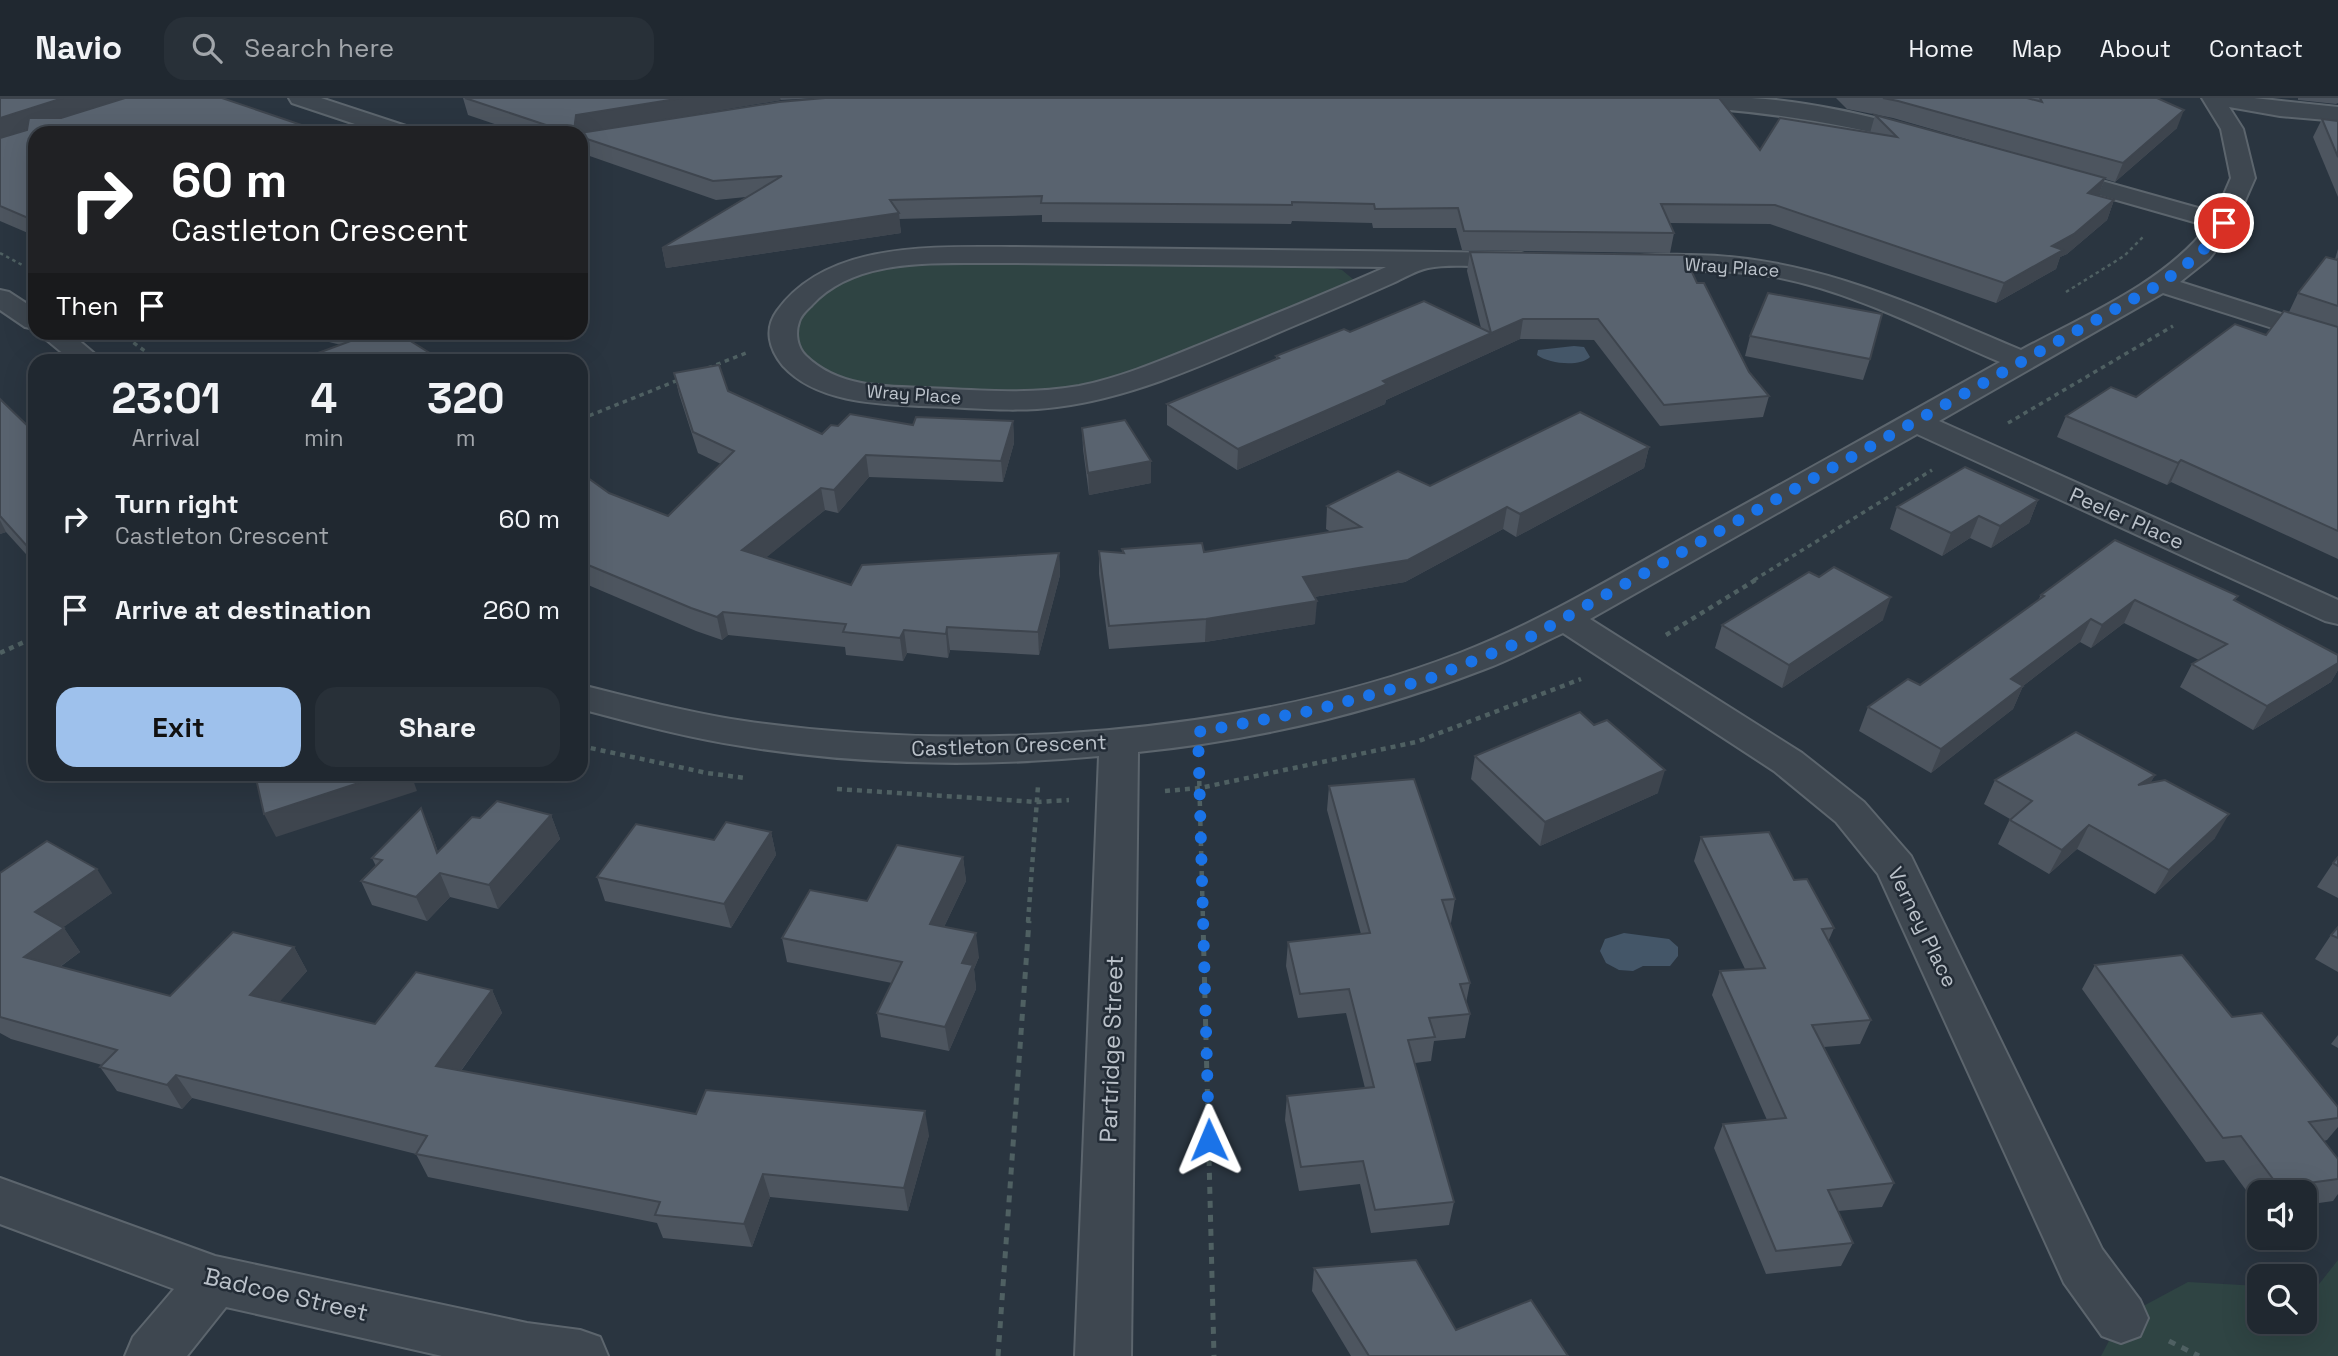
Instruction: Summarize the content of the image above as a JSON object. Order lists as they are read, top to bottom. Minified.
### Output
{"streets":{"street":["Wray Place","Peeler Place","Castleton Crescent","Verney Place","Partridge Street","Badcoe Street"]},"crossings":[["Wray Place","Castleton Crescent"],["Peeler Place","Castleton Crescent"],["Castleton Crescent","Verney Place"],["Castleton Crescent","Partridge Street"]],"page":{"header":"Navio","search":"Search here","nav":["Home","Map","About","Contact"],"turn":["60 m","Castleton Crescent"],"then":"Then","eta":["23:01","Arrival","4","min","320","m"],"list":[{"name":"Turn right","note":"Castleton Crescent","value":"60 m"},{"name":"Arrive at destination","value":"260 m"}],"buttons":["Exit","Share"]}}
